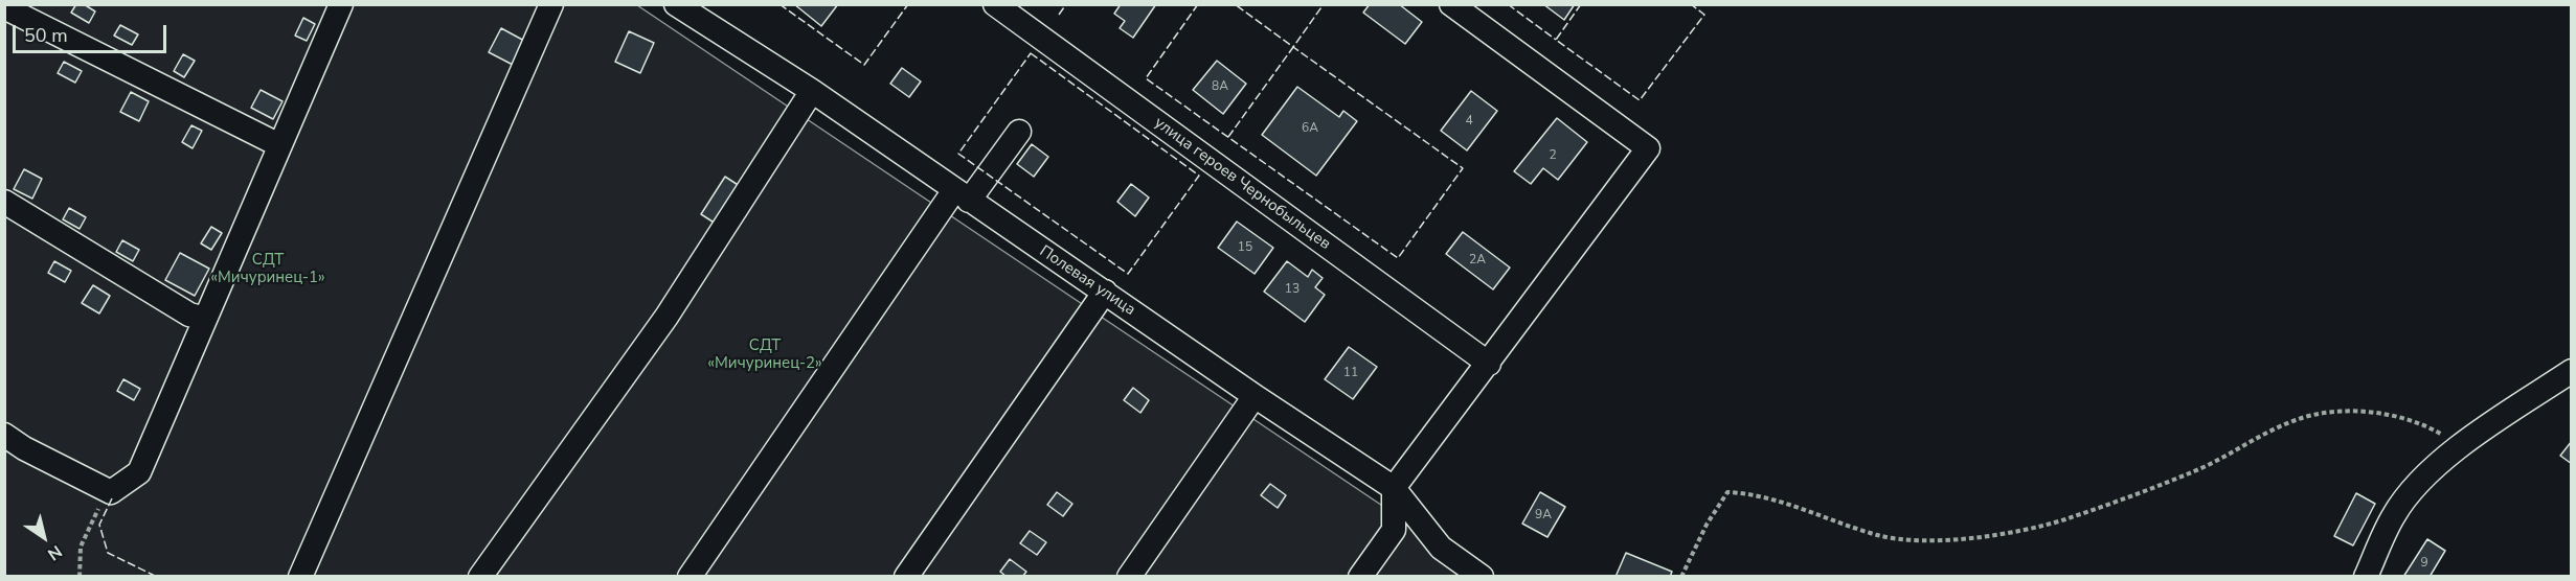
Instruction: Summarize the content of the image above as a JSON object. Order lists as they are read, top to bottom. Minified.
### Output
{"streets":{"street":["улица героев Чернобыльцев","Полевая улица"]},"parks":["СДТ «Мичуринец-1»","СДТ «Мичуринец-2»"],"house_numbers":["8А","4","6А","2","15","2А","13","11","9А","9"],"scale_bar":"50 m","north":"bottom right"}
